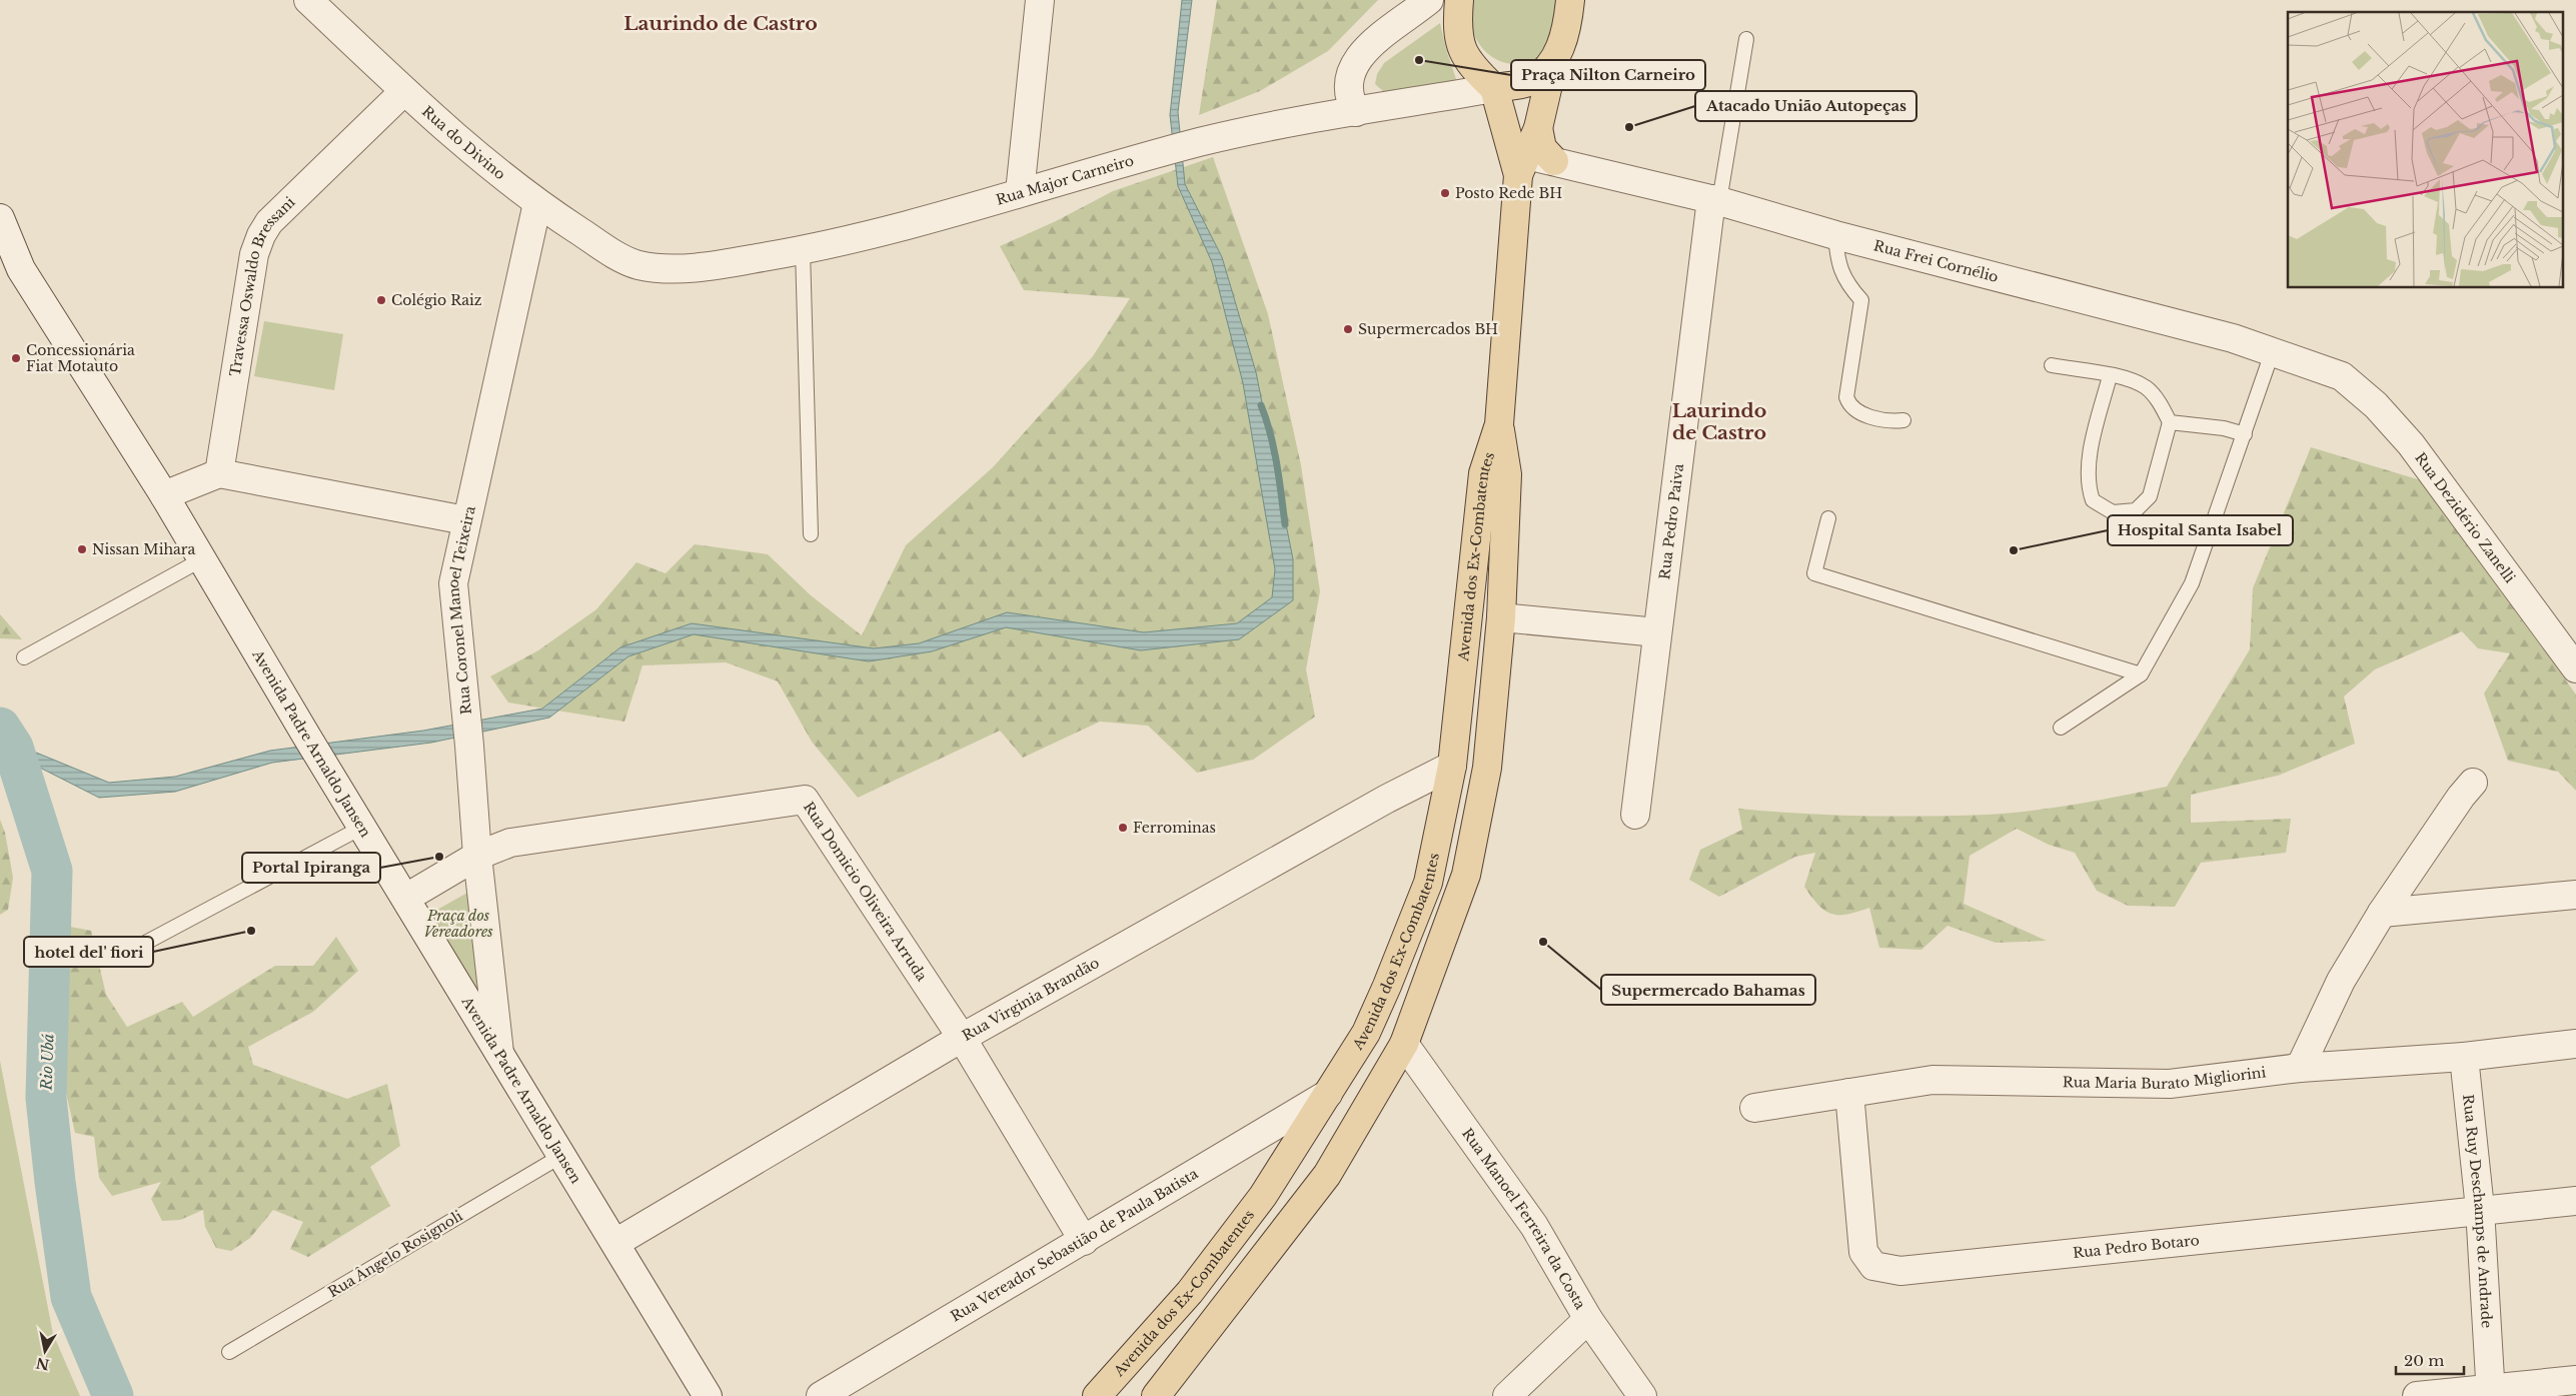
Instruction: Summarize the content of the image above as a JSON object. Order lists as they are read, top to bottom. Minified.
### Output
{"streets":{"main road":["Avenida dos Ex-Combatentes"],"street":["Rua do Divino","Rua Major Carneiro","Rua Frei Cornélio","Travessa Oswaldo Bressani","Rua Dezidério Zanelli","Rua Pedro Paiva","Rua Coronel Manoel Teixeira","Avenida Padre Arnaldo Jansen","Rua Domicio Oliveira Arruda","Rua Virginia Brandão","Rua Maria Burato Migliorini","Rua Ruy Deschamps de Andrade","Rua Manoel Ferreira da Costa","Rua Vereador Sebastião de Paula Batista","Rua Pedro Botaro"],"lane":["Rua Ângelo Rosignoli"]},"crossings":[["Rua do Divino","Rua Major Carneiro"],["Rua do Divino","Travessa Oswaldo Bressani"],["Rua do Divino","Rua Coronel Manoel Teixeira"],["Rua Major Carneiro","Avenida dos Ex-Combatentes"],["Rua Frei Cornélio","Rua Dezidério Zanelli"],["Rua Frei Cornélio","Rua Pedro Paiva"],["Rua Frei Cornélio","Avenida dos Ex-Combatentes"],["Avenida dos Ex-Combatentes","Rua Virginia Brandão"],["Avenida dos Ex-Combatentes","Rua Manoel Ferreira da Costa"],["Avenida dos Ex-Combatentes","Rua Vereador Sebastião de Paula Batista"],["Rua Coronel Manoel Teixeira","Avenida Padre Arnaldo Jansen"],["Rua Coronel Manoel Teixeira","Rua Domicio Oliveira Arruda"],["Avenida Padre Arnaldo Jansen","Rua Virginia Brandão"],["Avenida Padre Arnaldo Jansen","Rua Ângelo Rosignoli"],["Rua Domicio Oliveira Arruda","Rua Virginia Brandão"],["Rua Domicio Oliveira Arruda","Rua Vereador Sebastião de Paula Batista"],["Rua Maria Burato Migliorini","Rua Ruy Deschamps de Andrade"],["Rua Maria Burato Migliorini","Rua Pedro Botaro"],["Rua Ruy Deschamps de Andrade","Rua Pedro Botaro"]],"districts":["Laurindo de Castro","Laurindo de Castro"],"water":["Rio Ubá"],"parks":["Praça dos Vereadores"],"places":["Praça Nilton Carneiro","Atacado União Autopeças","Posto Rede BH","Colégio Raiz","Supermercados BH","Concessionária Fiat Motauto","Nissan Mihara","Hospital Santa Isabel","Ferrominas","Portal Ipiranga","hotel del' fiori","Supermercado Bahamas"],"scale_bar":"20 m","north":"bottom"}
